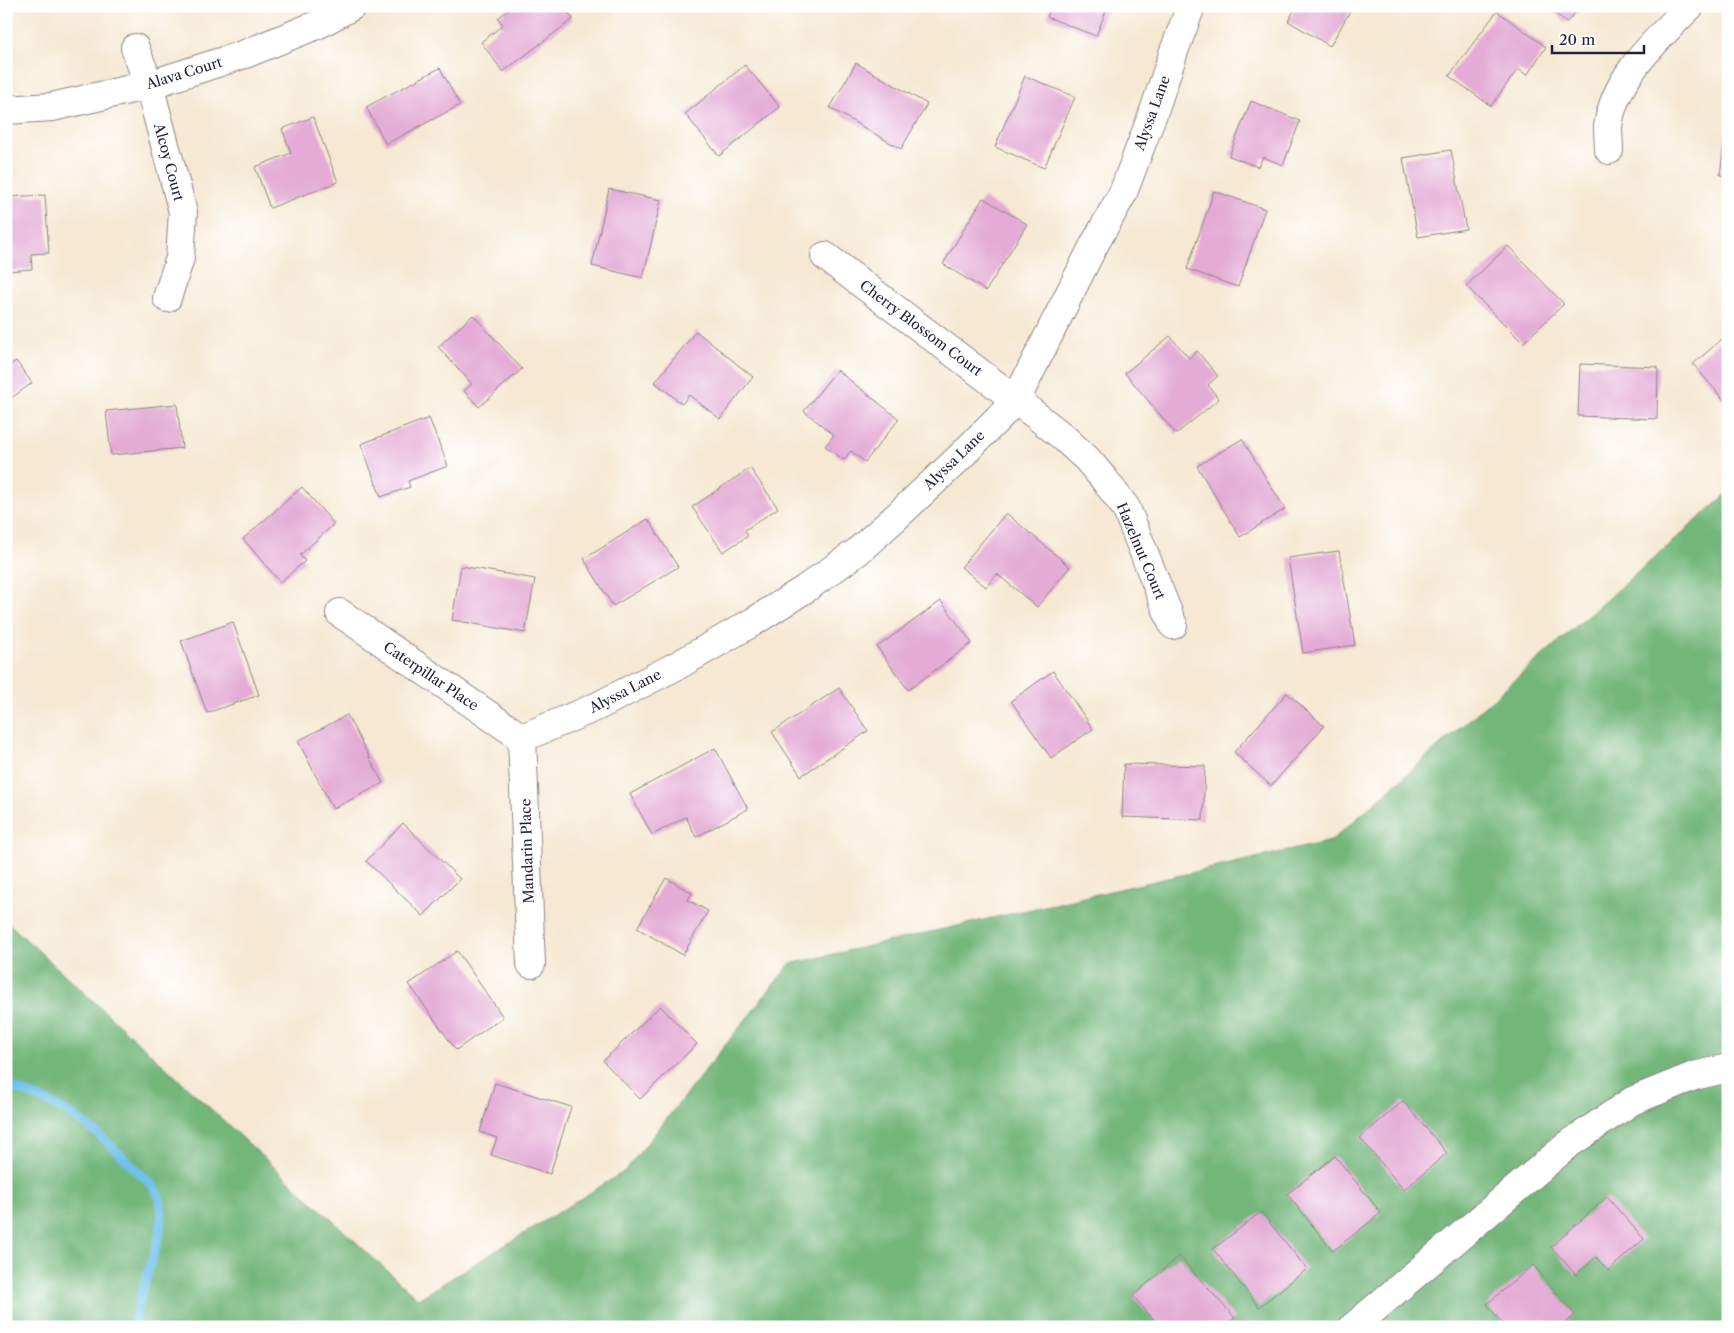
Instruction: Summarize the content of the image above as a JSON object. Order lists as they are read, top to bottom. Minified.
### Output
{"streets":{"street":["Alava Court","Alyssa Lane","Alcoy Court","Cherry Blossom Court","Hazelnut Court","Caterpillar Place","Mandarin Place"]},"crossings":[["Alava Court","Alcoy Court"],["Alyssa Lane","Cherry Blossom Court"],["Alyssa Lane","Hazelnut Court"],["Alyssa Lane","Caterpillar Place"],["Alyssa Lane","Mandarin Place"],["Cherry Blossom Court","Hazelnut Court"],["Caterpillar Place","Mandarin Place"]],"scale_bar":"20 m"}
